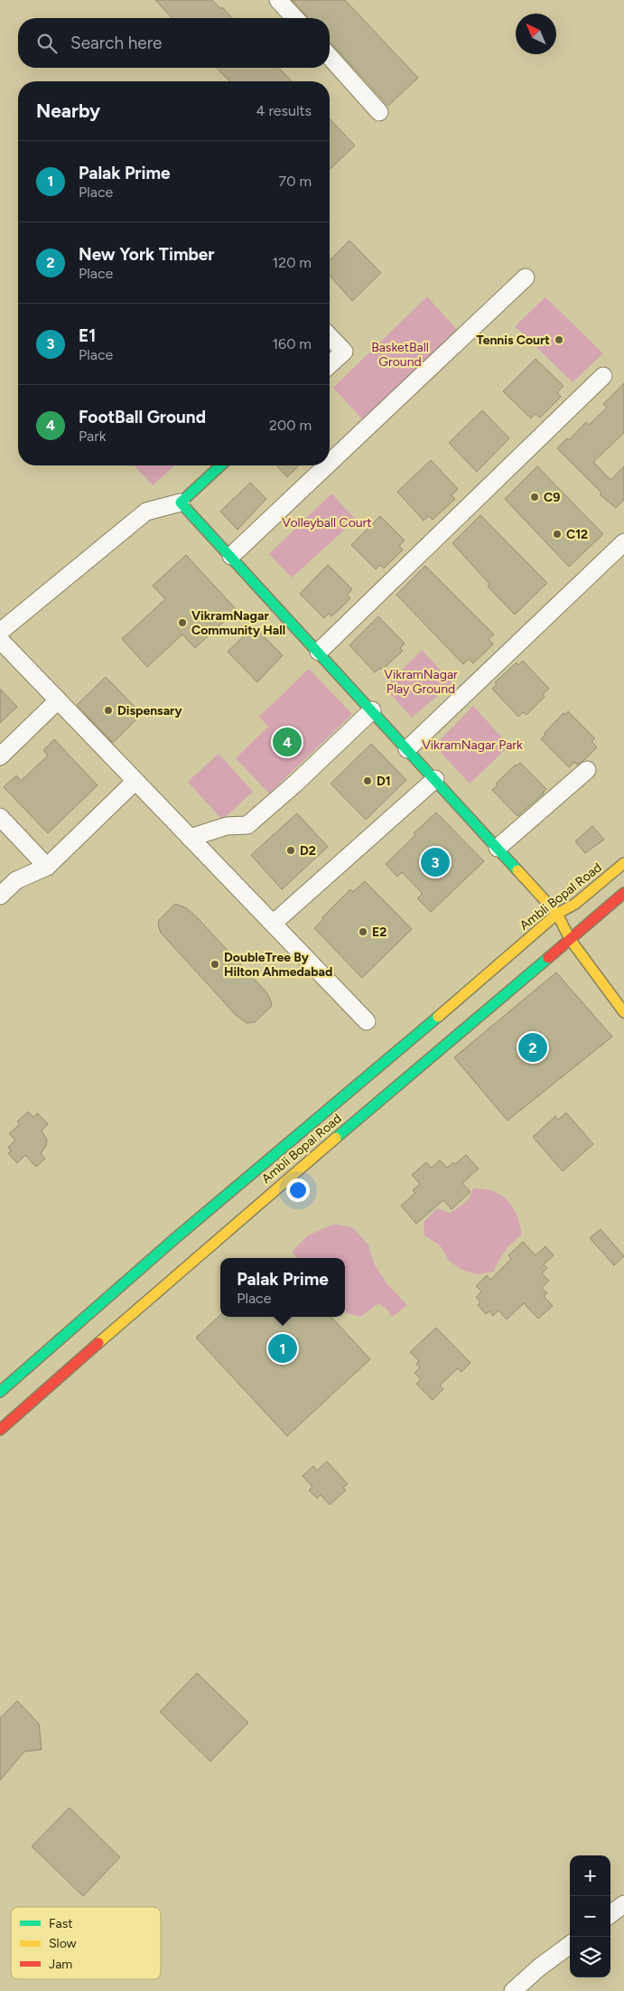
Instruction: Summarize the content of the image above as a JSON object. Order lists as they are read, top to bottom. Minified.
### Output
{"streets":{"street":["Ambli Bopal Road"]},"parks":["BasketBall Ground","Volleyball Court","VikramNagar Play Ground","VikramNagar Park"],"places":["Tennis Court","C9","C12","VikramNagar Community Hall","Dispensary","D1","D2","E2","DoubleTree By Hilton Ahmedabad"],"legend":["Fast","Slow","Jam"],"north":"top left","page":{"search":"Search here","heading":["Nearby","4 results"],"list":[{"mark":"1","name":"Palak Prime","note":"Place","value":"70 m"},{"mark":"2","name":"New York Timber","note":"Place","value":"120 m"},{"mark":"3","name":"E1","note":"Place","value":"160 m"},{"mark":"4","name":"FootBall Ground","note":"Park","value":"200 m"}],"pins":["4","3","2","1"],"popup":["Palak Prime","Place"],"map_buttons":["+","−"]}}
